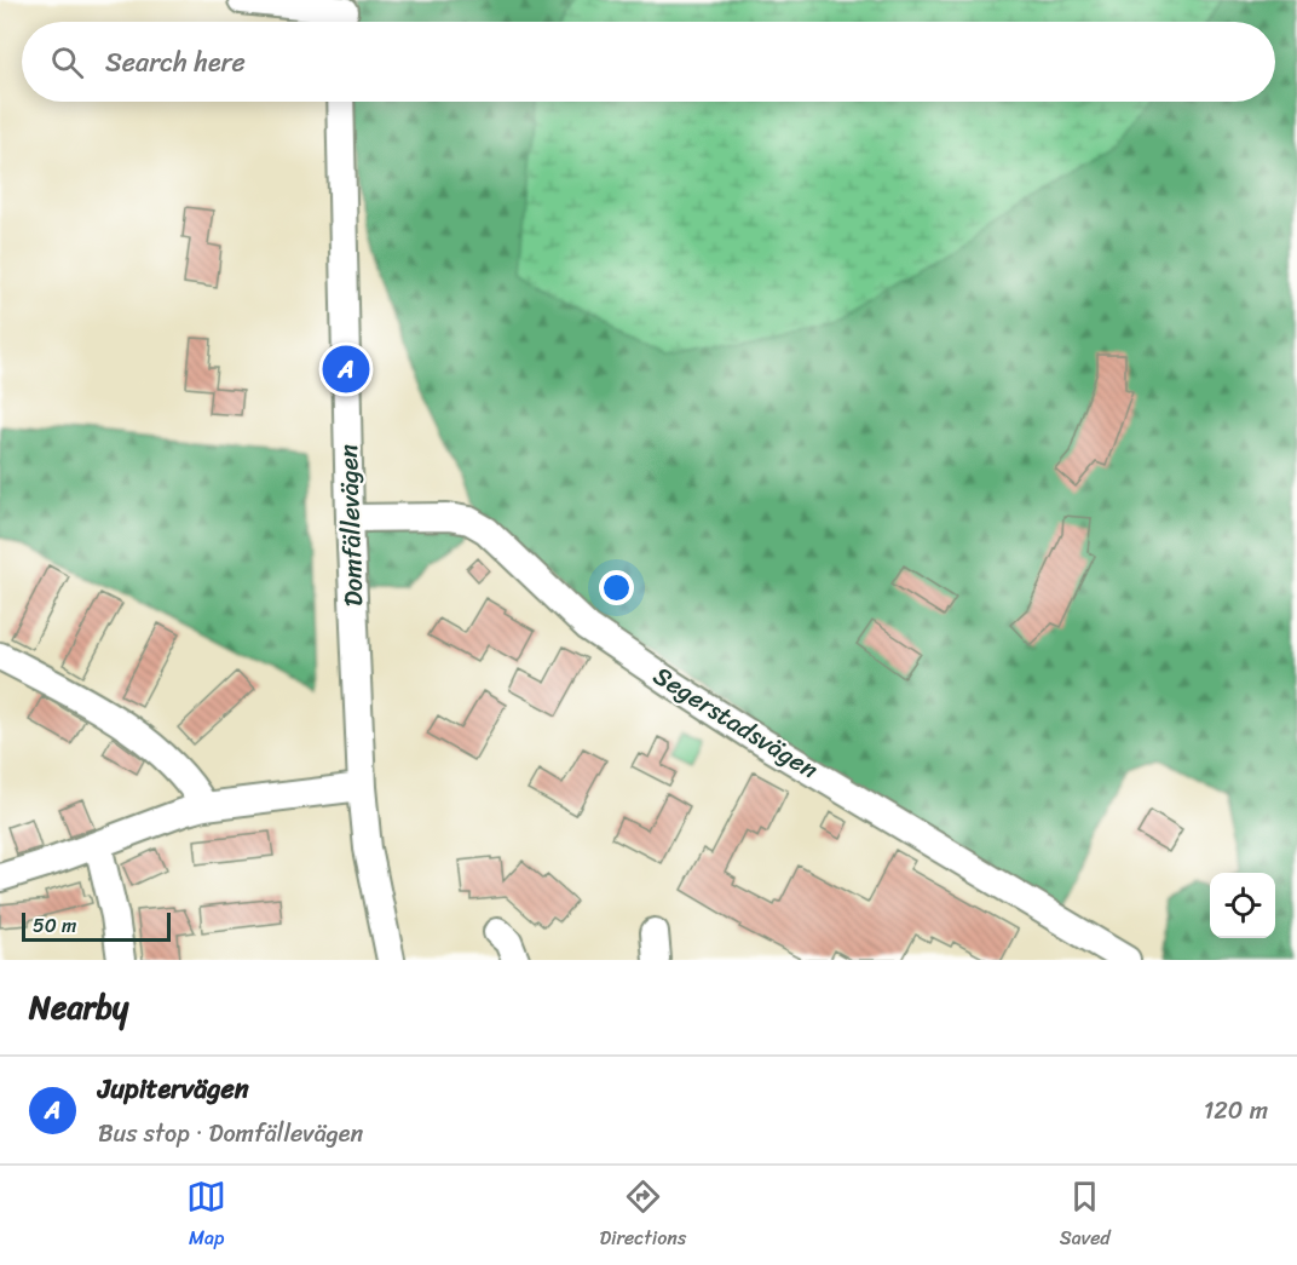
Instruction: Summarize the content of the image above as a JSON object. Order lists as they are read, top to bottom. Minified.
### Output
{"streets":{"street":["Domfällevägen","Segerstadsvägen"]},"crossings":[["Domfällevägen","Segerstadsvägen"]],"scale_bar":"50 m","page":{"search":"Search here","pins":"A","scale":"50 m","heading":"Nearby","list":[{"mark":"A","name":"Jupitervägen","note":"Bus stop · Domfällevägen","value":"120 m"}],"nav":["Map","Directions","Saved"]}}
